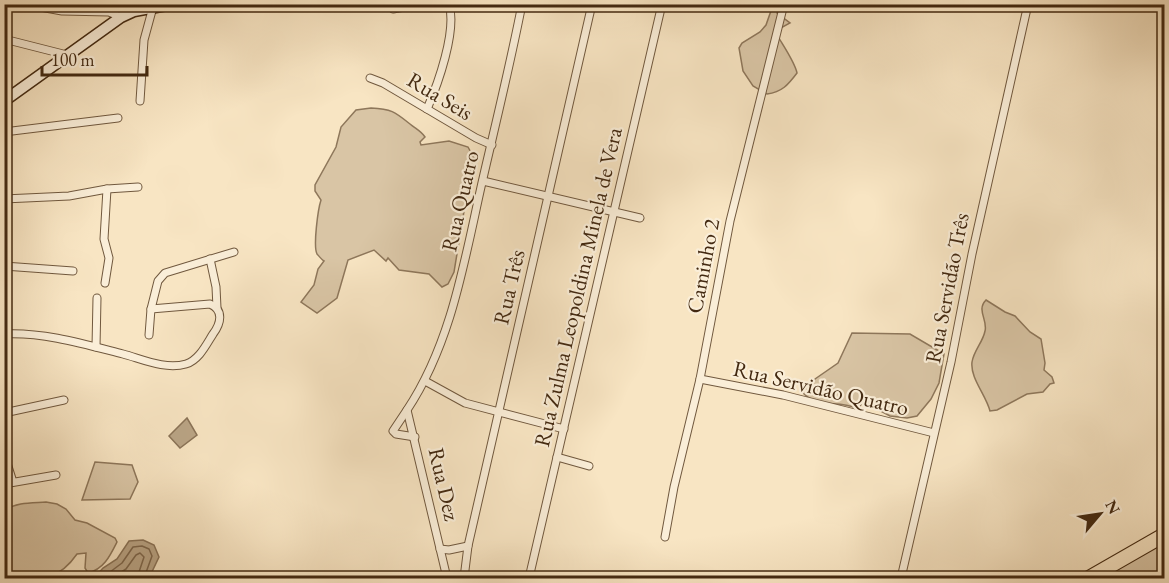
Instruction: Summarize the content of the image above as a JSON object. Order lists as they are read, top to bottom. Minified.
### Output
{"streets":{"street":["Rua Seis","Rua Quatro","Caminho 2","Rua Três","Rua Zulma Leopoldina Minela de Vera","Rua Servidão Três","Rua Servidão Quatro","Rua Dez"]},"crossings":[["Rua Seis","Rua Quatro"],["Rua Quatro","Rua Dez"],["Caminho 2","Rua Servidão Quatro"],["Rua Servidão Três","Rua Servidão Quatro"]],"scale_bar":"100 m","north":"top right"}
